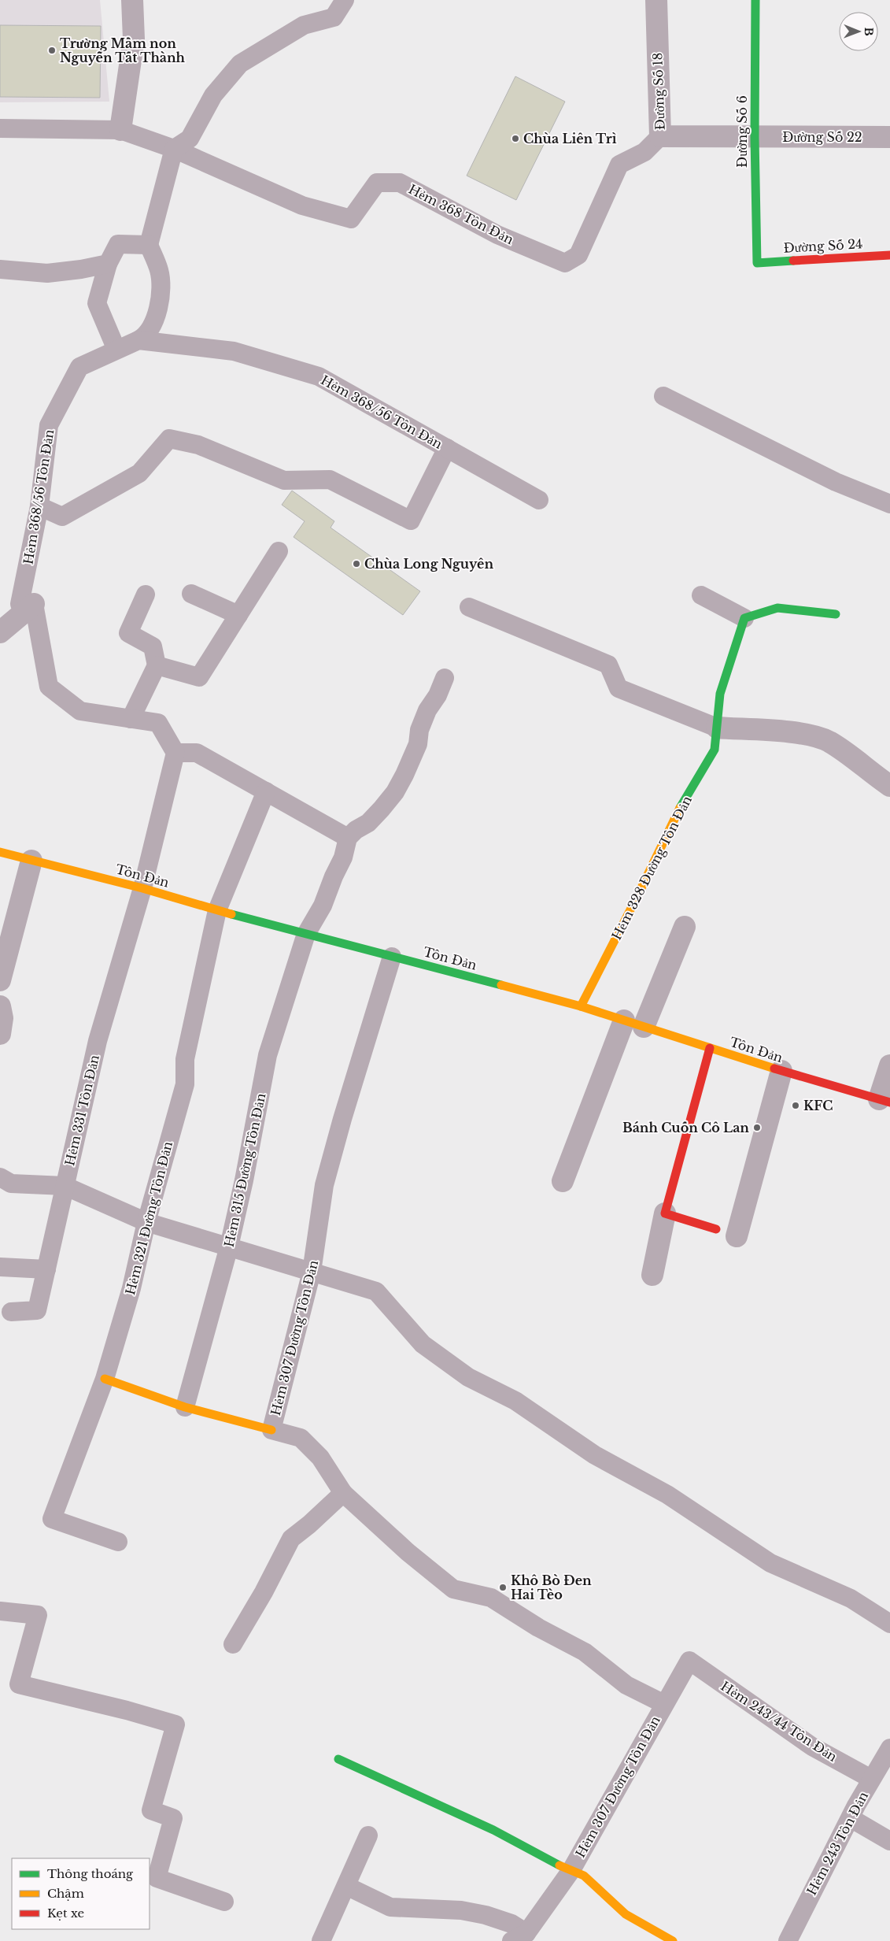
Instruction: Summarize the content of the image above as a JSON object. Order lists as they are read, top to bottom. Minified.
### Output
{"streets":{"street":["Đường Số 18","Đường Số 6","Đường Số 22","Đường Số 24","Hẻm 328 Đường Tôn Đản","Tôn Đản"],"lane":["Hẻm 368 Tôn Đản","Hẻm 368/56 Tôn Đản","Hẻm 331 Tôn Đản","Hẻm 315 Đường Tôn Đản","Hẻm 321 Đường Tôn Đản","Hẻm 307 Đường Tôn Đản","Hẻm 243/44 Tôn Đản","Hẻm 243 Tôn Đản"]},"crossings":[["Đường Số 18","Đường Số 6"],["Đường Số 18","Đường Số 22"],["Đường Số 18","Hẻm 368 Tôn Đản"],["Đường Số 6","Đường Số 22"],["Đường Số 6","Đường Số 24"],["Hẻm 328 Đường Tôn Đản","Tôn Đản"],["Tôn Đản","Hẻm 331 Tôn Đản"],["Tôn Đản","Hẻm 315 Đường Tôn Đản"],["Tôn Đản","Hẻm 321 Đường Tôn Đản"],["Tôn Đản","Hẻm 307 Đường Tôn Đản"],["Hẻm 307 Đường Tôn Đản","Hẻm 243/44 Tôn Đản"],["Hẻm 243/44 Tôn Đản","Hẻm 243 Tôn Đản"]],"places":["Trường Mầm non Nguyễn Tất Thành","Chùa Liên Trì","Chùa Long Nguyên","KFC","Bánh Cuốn Cô Lan","Khô Bò Đen Hai Tèo"],"legend":["Thông thoáng","Chậm","Kẹt xe"],"north":"right"}
